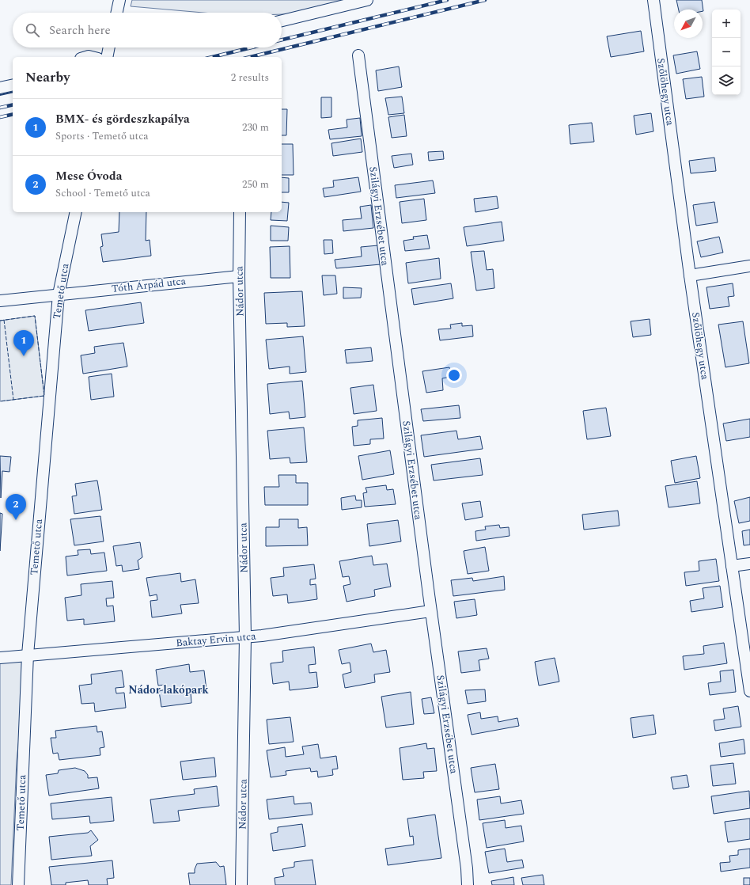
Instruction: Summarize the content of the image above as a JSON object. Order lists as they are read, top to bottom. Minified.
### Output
{"streets":{"street":["Szőlöhegy utca","Szilágyi Erzsébet utca","Tóth Árpád utca","Temető utca","Nádor utca","Baktay Ervin utca"]},"crossings":[["Szilágyi Erzsébet utca","Baktay Ervin utca"],["Tóth Árpád utca","Temető utca"],["Tóth Árpád utca","Nádor utca"],["Temető utca","Baktay Ervin utca"],["Nádor utca","Baktay Ervin utca"]],"districts":["Nádor lakópark"],"north":"bottom left","page":{"map_buttons":["+","−"],"search":"Search here","heading":["Nearby","2 results"],"list":[{"mark":"1","name":"BMX- és gördeszkapálya","note":"Sports · Temető utca","value":"230 m"},{"mark":"2","name":"Mese Óvoda","note":"School · Temető utca","value":"250 m"}],"pins":["1","2"]}}
